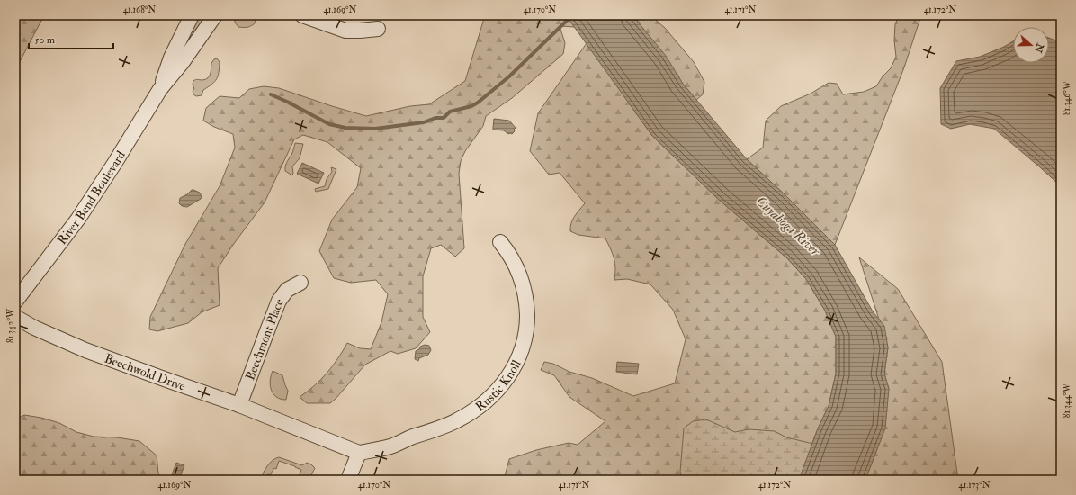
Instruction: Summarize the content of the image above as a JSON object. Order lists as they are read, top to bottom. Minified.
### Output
{"streets":{"street":["River Bend Boulevard","Beechmont Place","Beechwold Drive","Rustic Knoll"]},"crossings":[["Beechmont Place","Beechwold Drive"],["Beechwold Drive","Rustic Knoll"]],"water":["Cuyahoga River"],"scale_bar":"50 m","north":"right","coordinates":["41.168°N","41.169°N","41.170°N","41.171°N","41.172°N","81.346°W","81.342°W","81.344°W","41.173°N"]}
